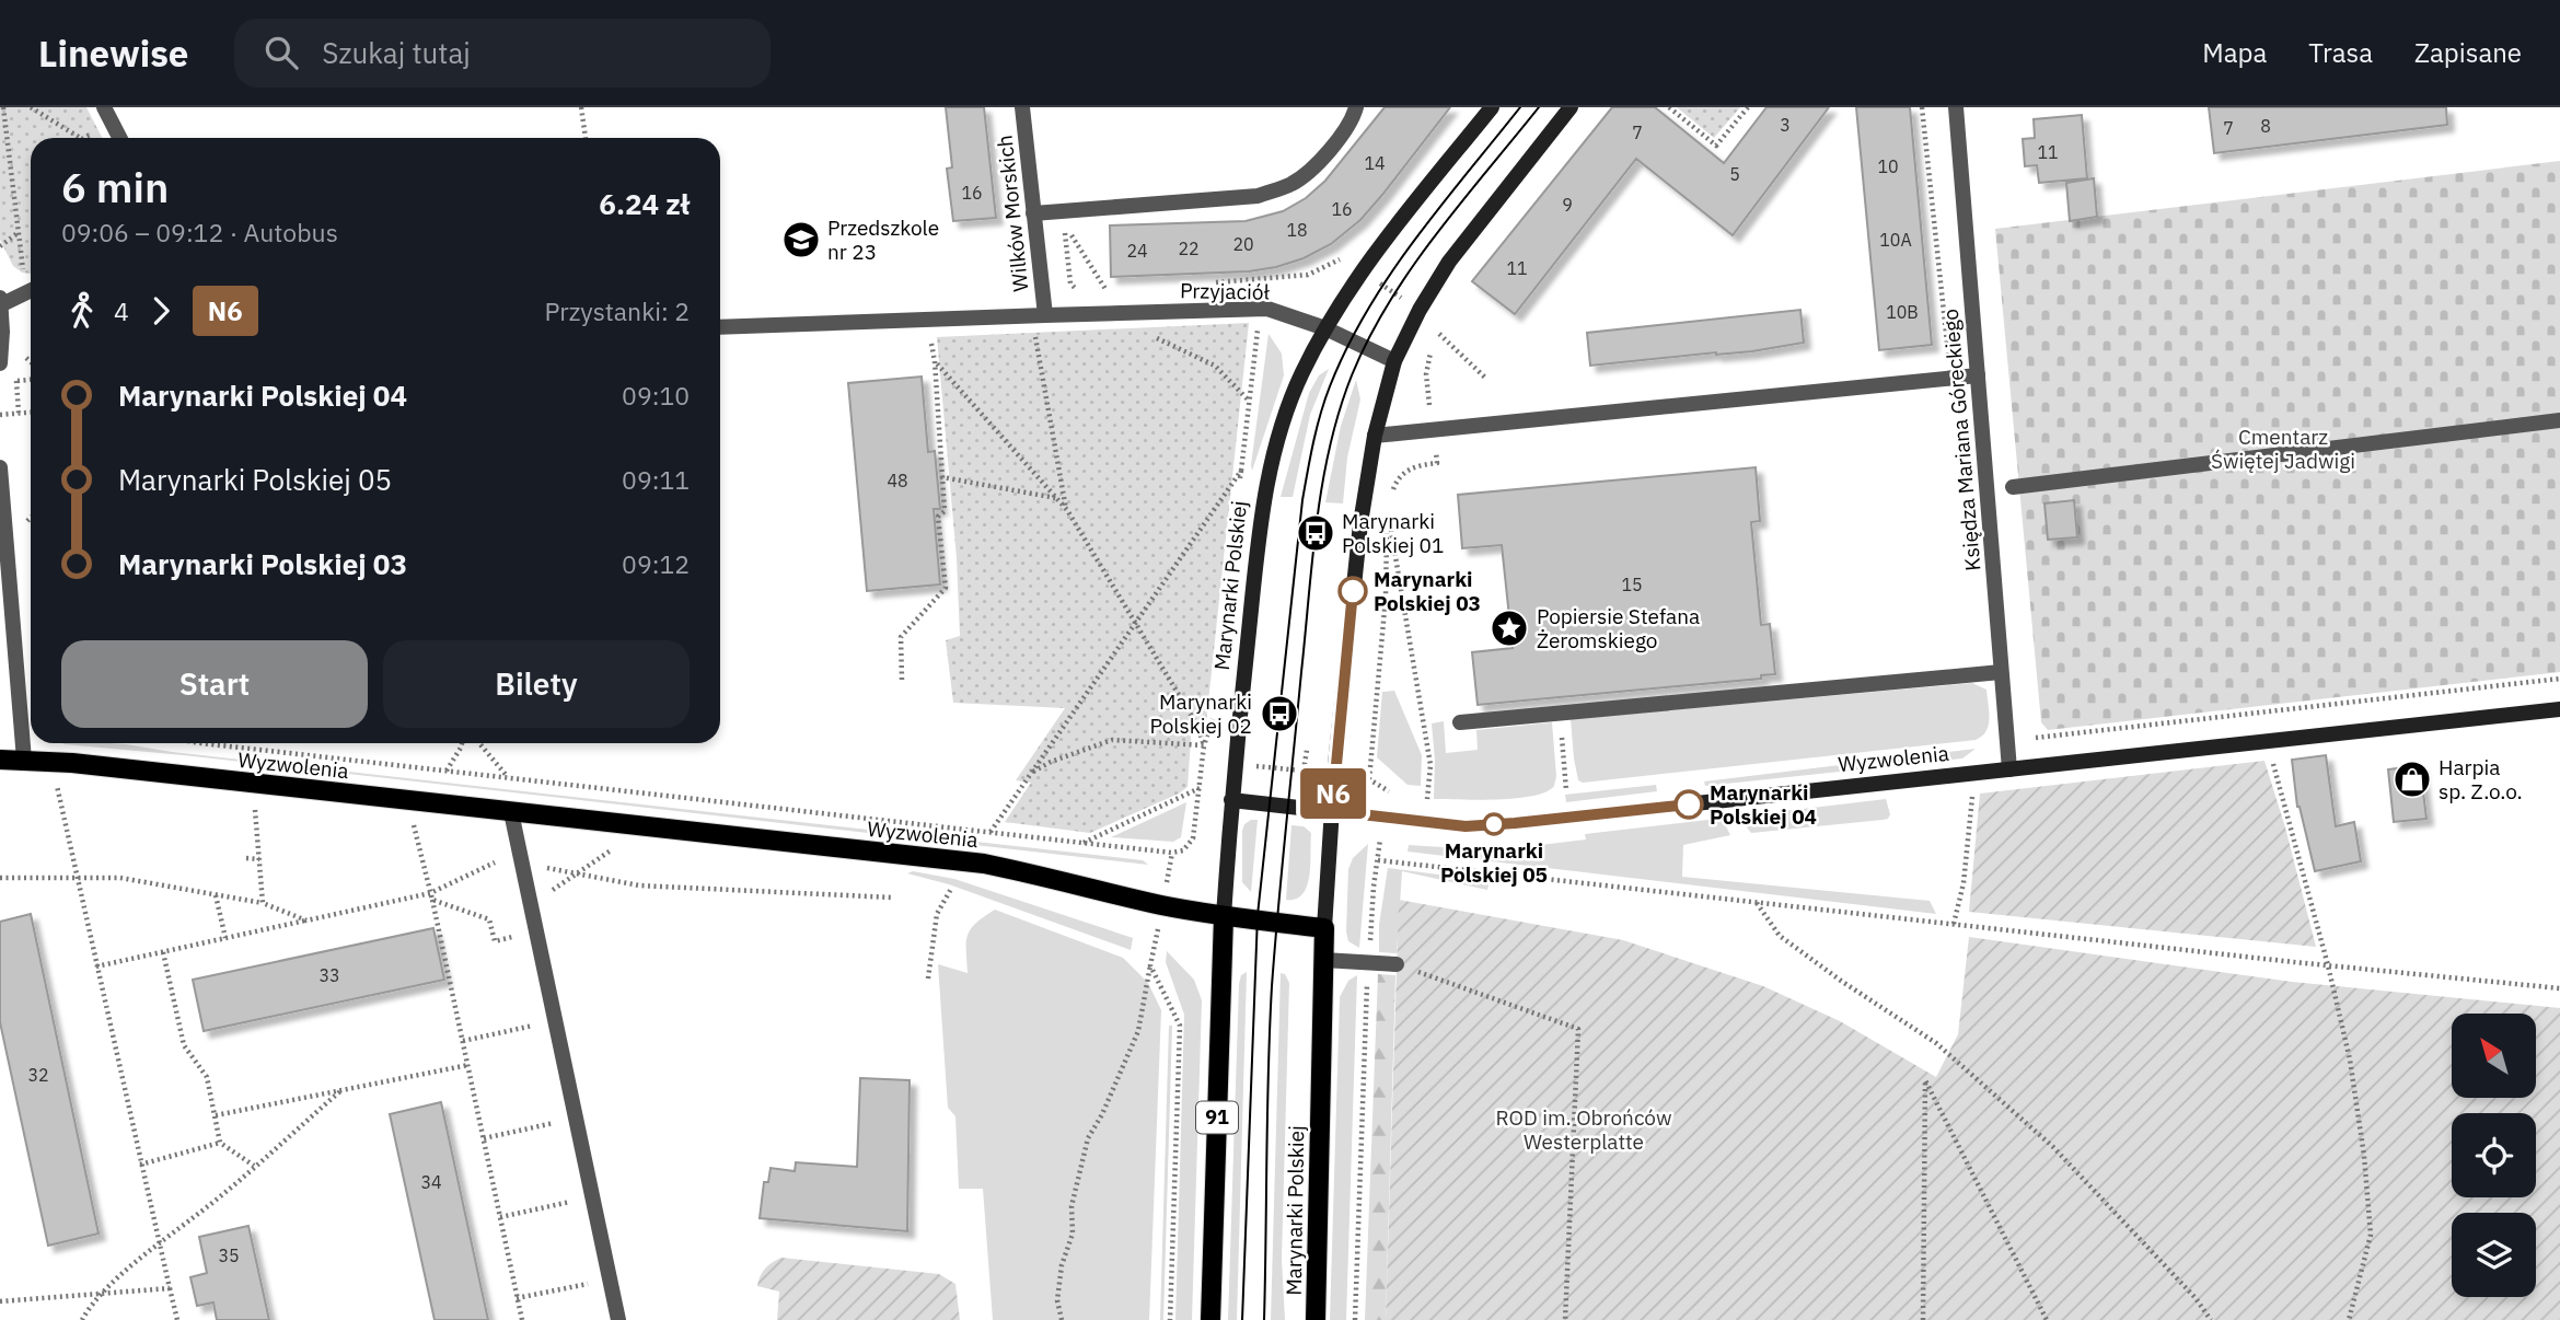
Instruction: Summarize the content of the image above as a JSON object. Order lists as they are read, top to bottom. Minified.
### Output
{"streets":{"main road":["Marynarki Polskiej","Wyzwolenia","91"],"street":["Wilków Morskich","Przyjaciół","Księdza Mariana Góreckiego"]},"crossings":[["Wilków Morskich","Przyjaciół"],["Przyjaciół","Marynarki Polskiej"],["Księdza Mariana Góreckiego","Wyzwolenia"],["Marynarki Polskiej","Wyzwolenia"]],"parks":["Cmentarz Świętej Jadwigi","ROD im. Obrońców Westerplatte"],"places":{"school or university":["Przedszkole nr 23"],"bus stop":["Marynarki Polskiej 01","Marynarki Polskiej 02"],"other":["Marynarki Polskiej 03","Marynarki Polskiej 04","Marynarki Polskiej 05"],"place":["Popiersie Stefana Żeromskiego"],"shop":["Harpia sp. Z.o.o."]},"lines":["bus line N6"],"house_numbers":["3","8","7","7","11","14","10","5","16","9","16","18","10A","20","22","24","11","10B","48","15","33","32","34","35"],"north":"top left","page":{"header":"Linewise","search":"Szukaj tutaj","nav":["Mapa","Trasa","Zapisane"],"on_map":"N6","heading":["6 min","09:06 – 09:12 · Autobus","6.24 zł"],"legs":["4","N6","Przystanki: 2"],"list":[{"name":"Marynarki Polskiej 04","value":"09:10"},{"name":"Marynarki Polskiej 05","value":"09:11"},{"name":"Marynarki Polskiej 03","value":"09:12"}],"buttons":["Start","Bilety"]}}
